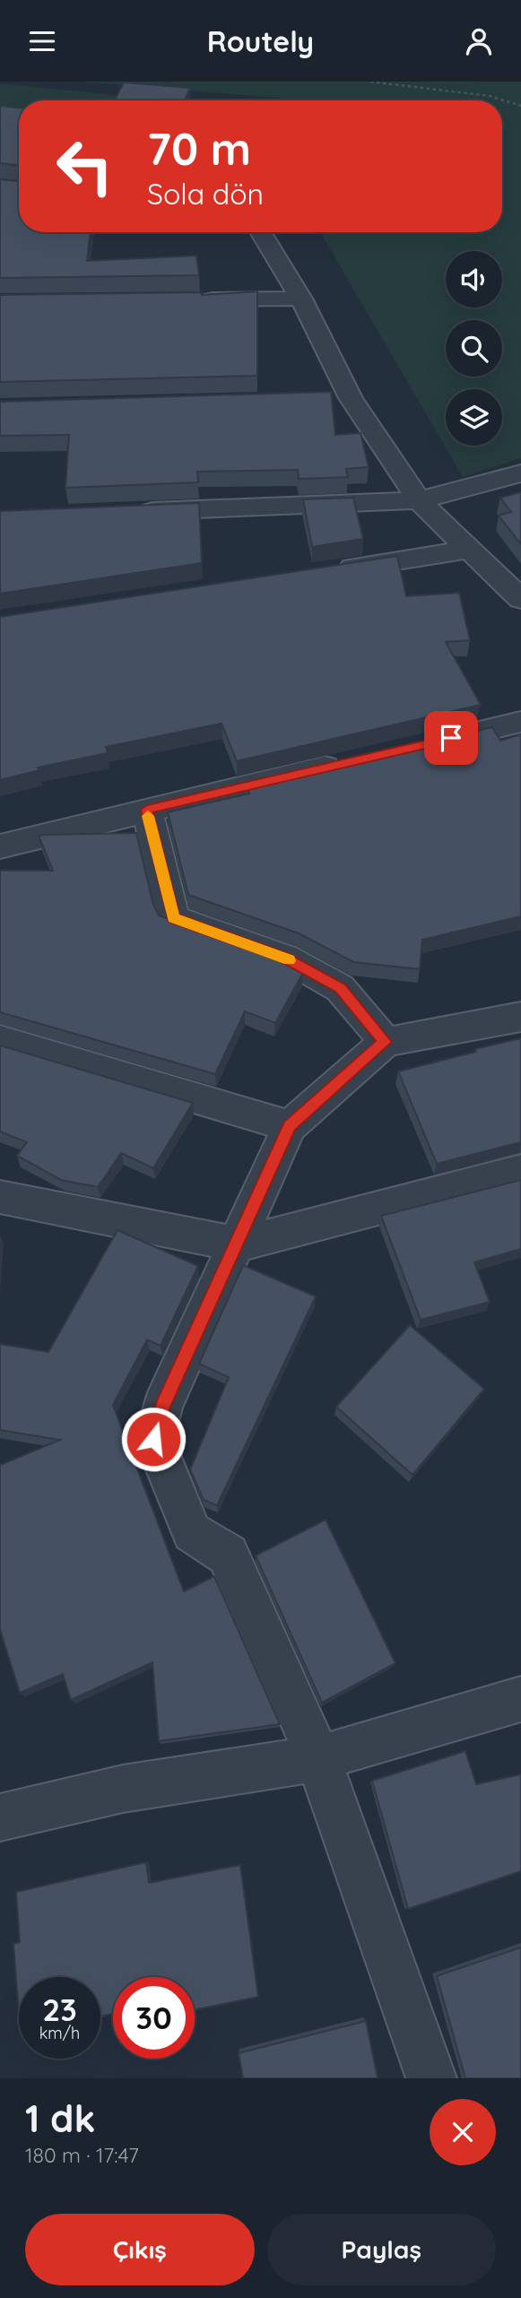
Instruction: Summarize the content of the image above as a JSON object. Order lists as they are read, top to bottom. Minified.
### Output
{"page":{"header":"Routely","turn":["70 m","Sola dön"],"speed":"23 km/h","limit":"30","heading":["1 dk","180 m · 17:47"],"buttons":["Çıkış","Paylaş"]}}
